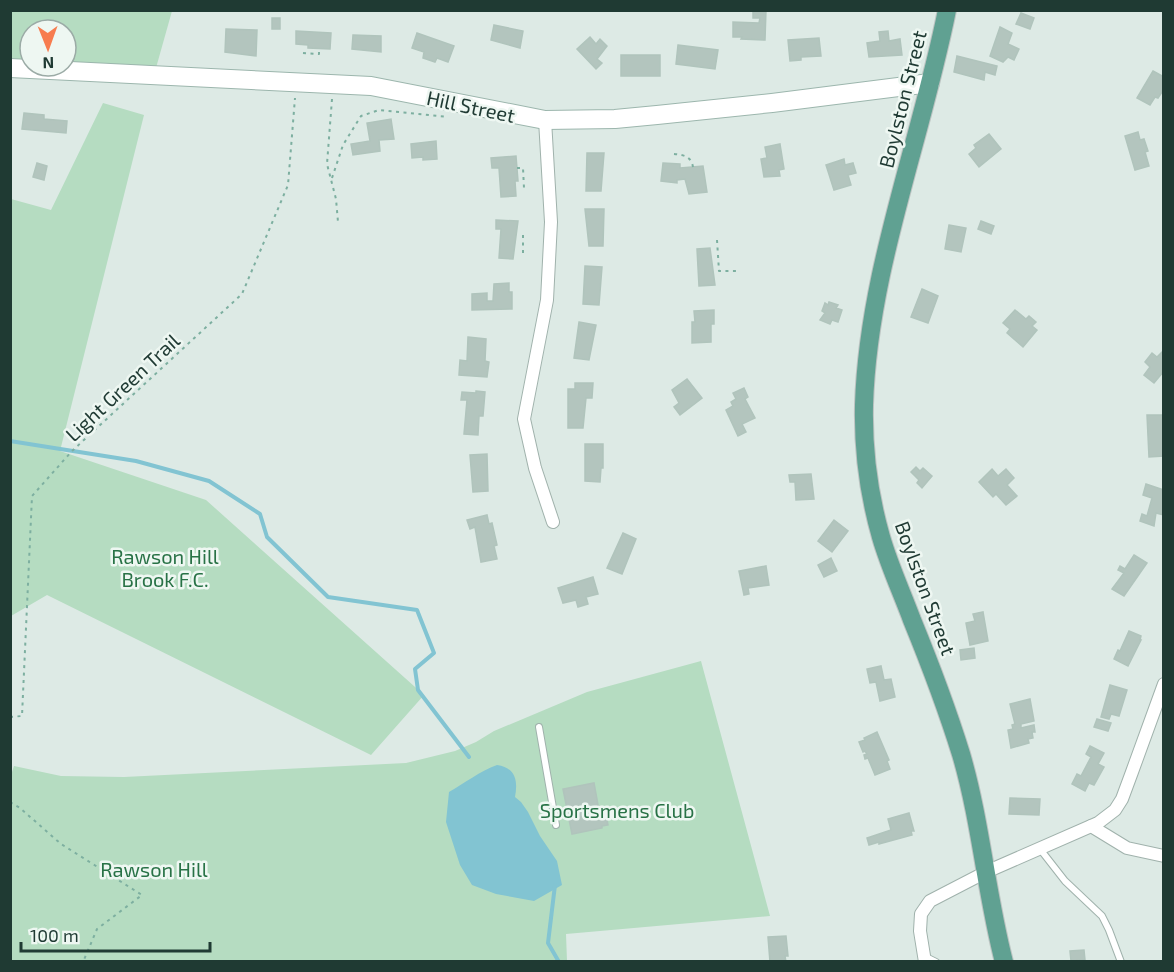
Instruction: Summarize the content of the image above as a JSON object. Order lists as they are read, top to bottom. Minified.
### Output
{"streets":{"main road":["Boylston Street"],"street":["Hill Street"],"path":["Light Green Trail"]},"crossings":[["Boylston Street","Hill Street"],["Hill Street","Light Green Trail"]],"parks":["Rawson Hill Brook F.C.","Sportsmens Club","Rawson Hill"],"scale_bar":"100 m","north":"bottom"}
